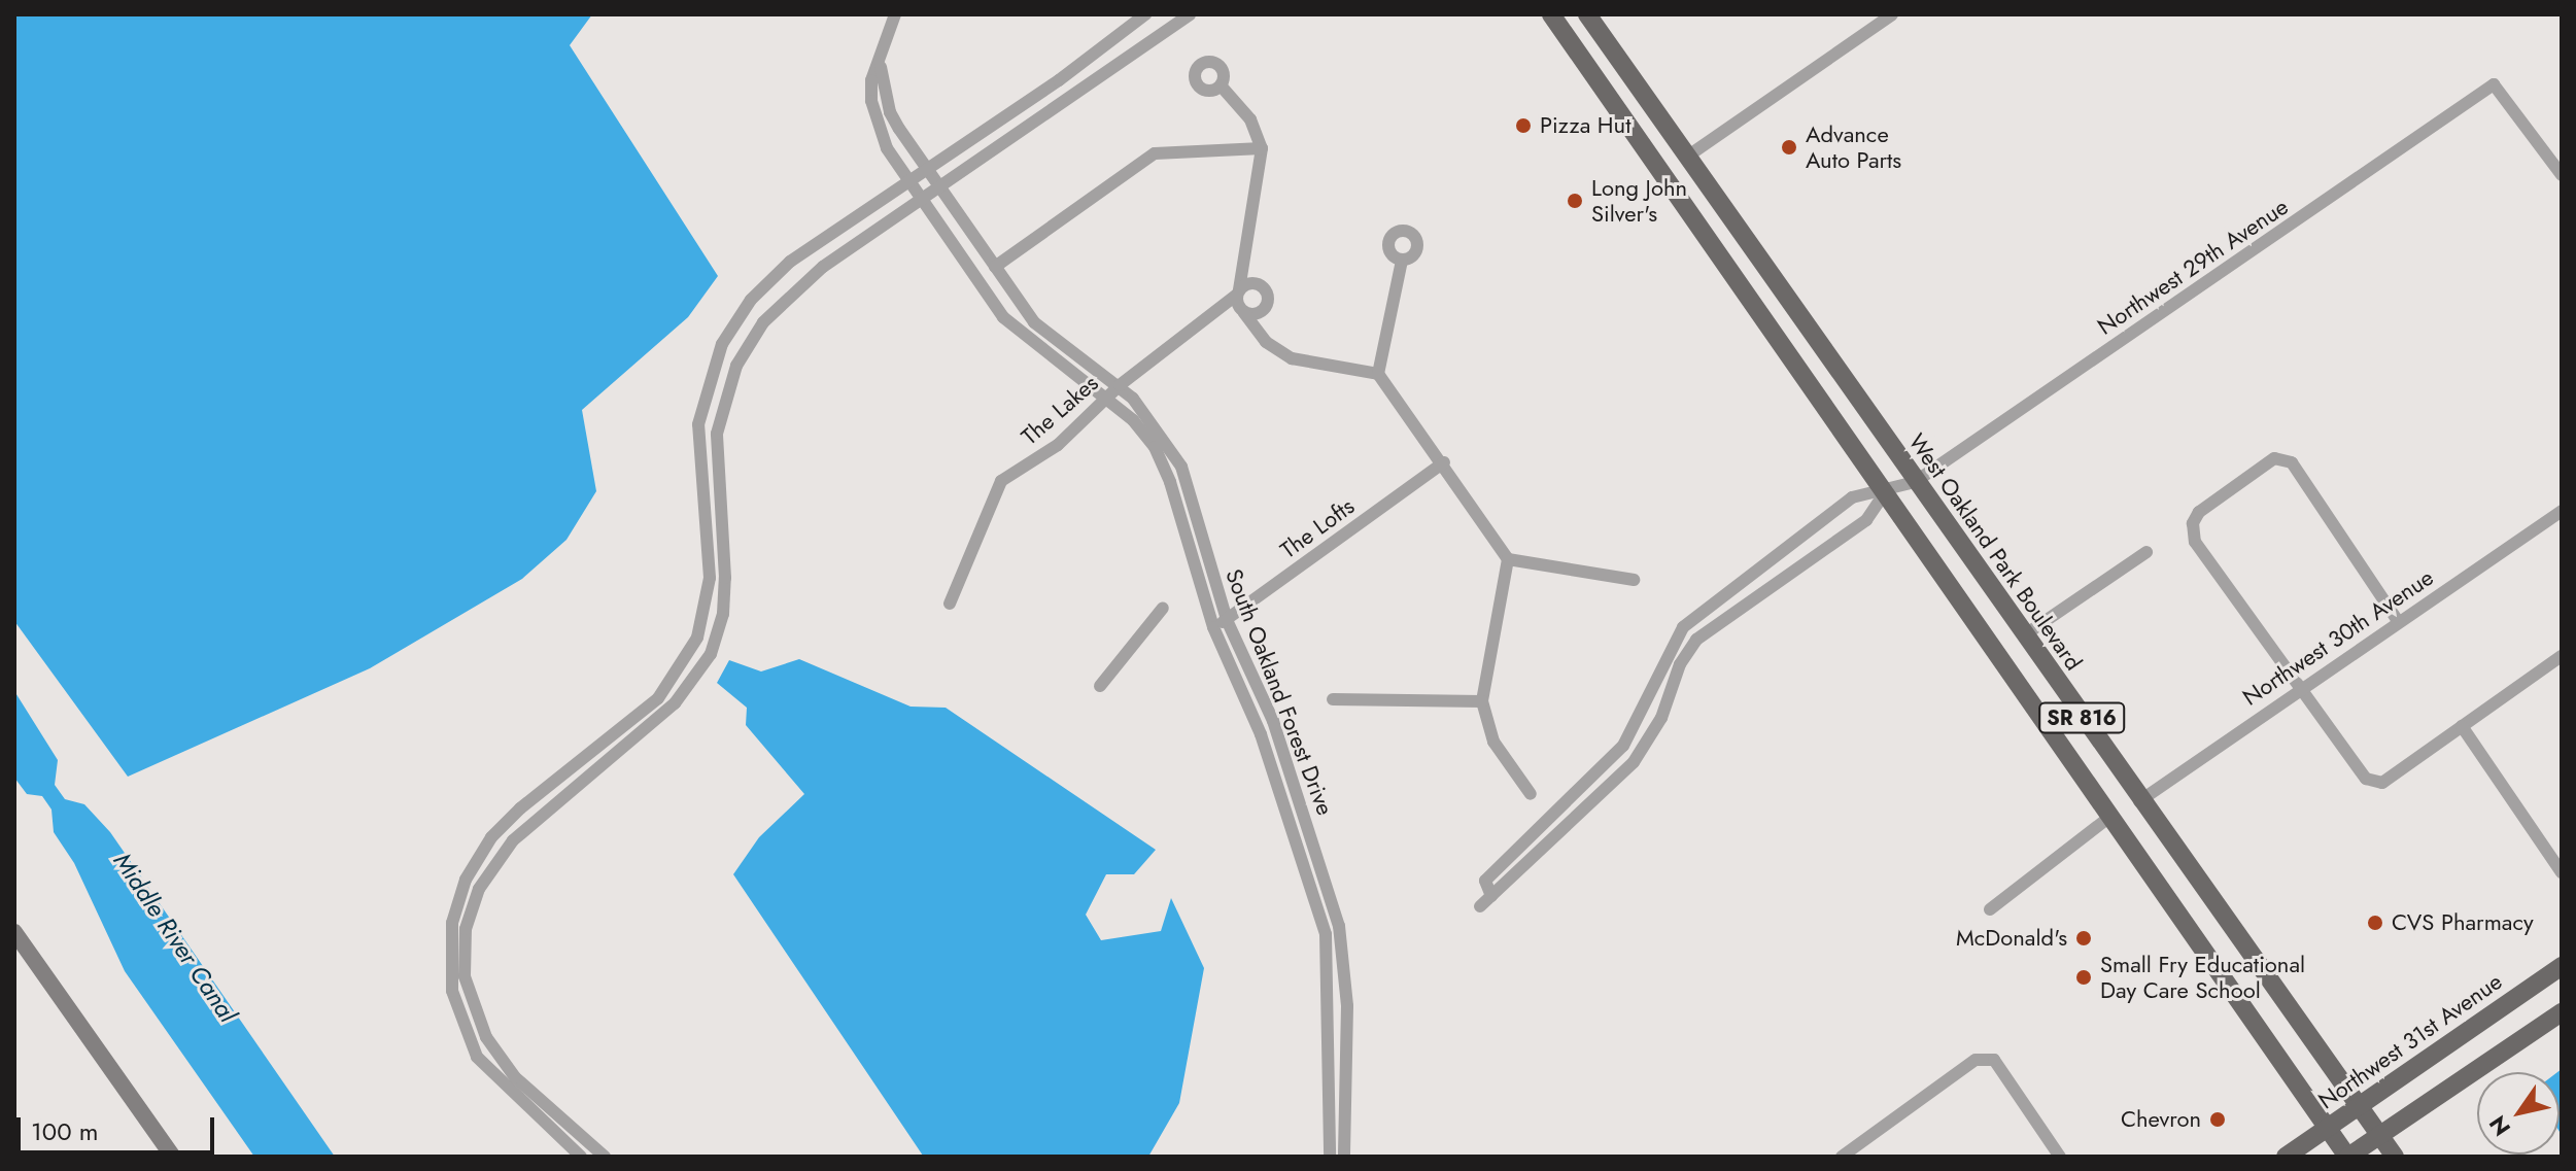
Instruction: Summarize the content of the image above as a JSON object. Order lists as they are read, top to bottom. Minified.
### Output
{"streets":{"main road":["West Oakland Park Boulevard","SR 816","Northwest 31st Avenue"],"street":["Northwest 29th Avenue","The Lakes","The Lofts","Northwest 30th Avenue","South Oakland Forest Drive"]},"crossings":[["Northwest 29th Avenue","West Oakland Park Boulevard"],["Northwest 29th Avenue","SR 816"],["The Lakes","South Oakland Forest Drive"],["The Lofts","South Oakland Forest Drive"],["West Oakland Park Boulevard","Northwest 30th Avenue"],["West Oakland Park Boulevard","Northwest 31st Avenue"],["SR 816","Northwest 31st Avenue"]],"water":["Middle River Canal"],"places":["Pizza Hut","Advance Auto Parts","Long John Silver's","CVS Pharmacy","McDonald's","Small Fry Educational Day Care School","Chevron"],"scale_bar":"100 m","north":"bottom left"}
